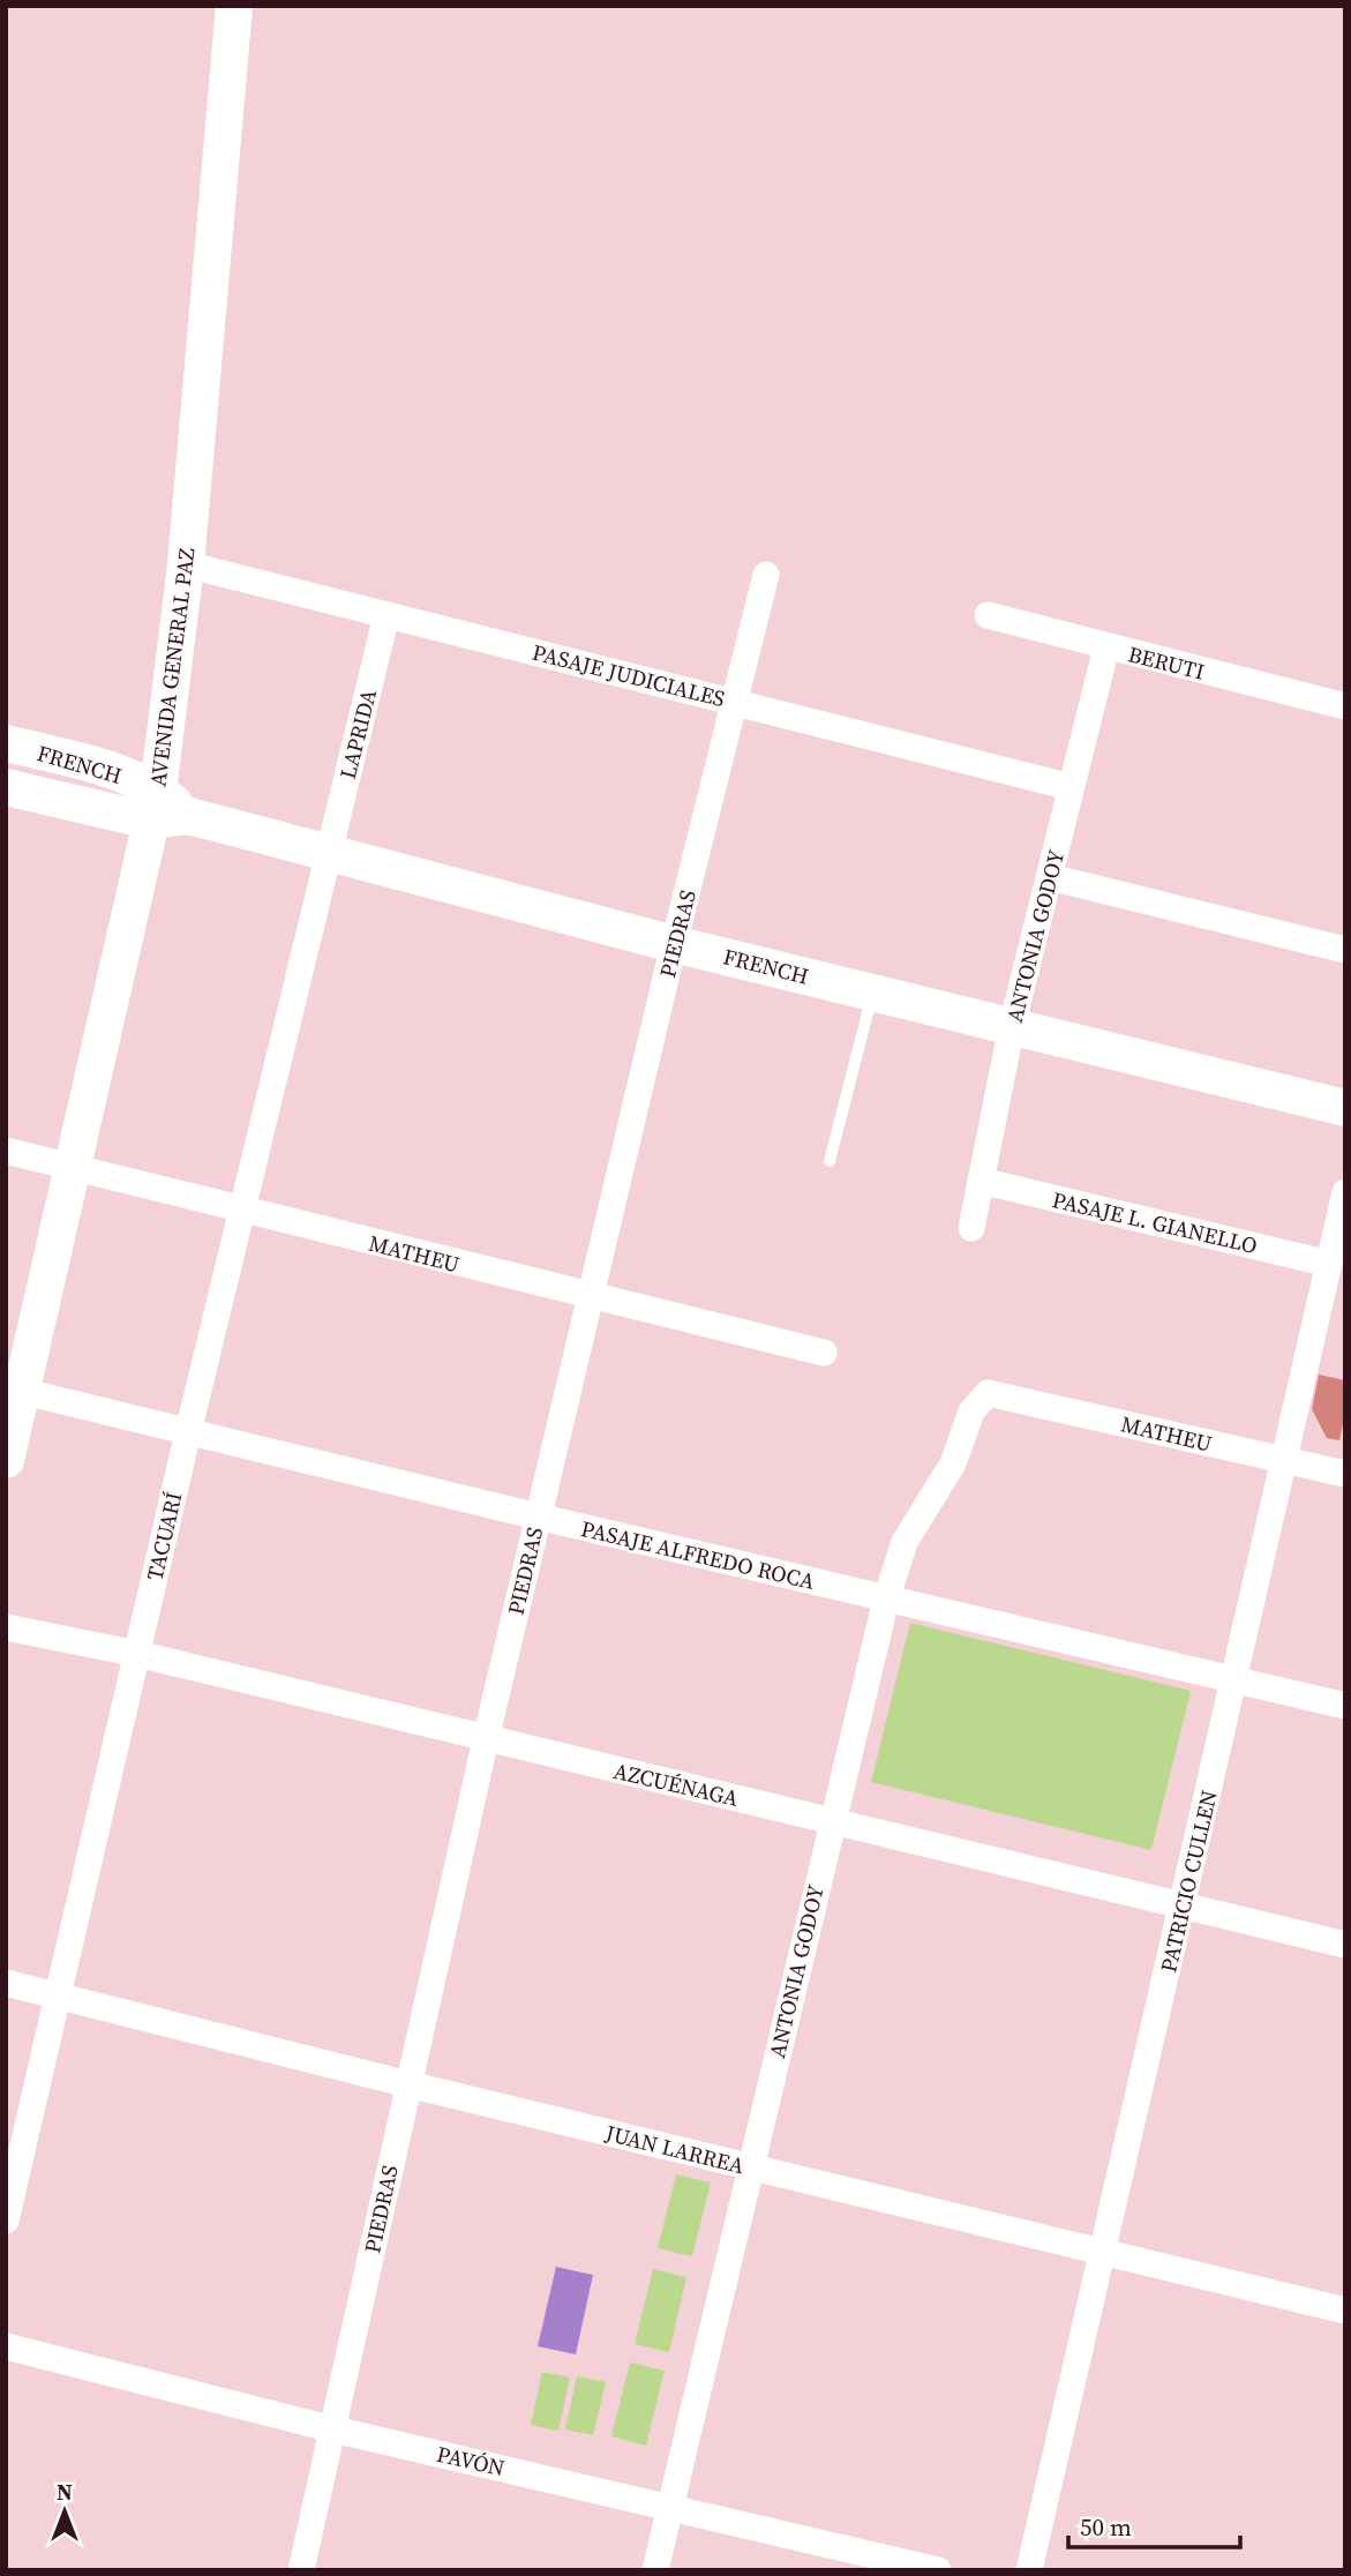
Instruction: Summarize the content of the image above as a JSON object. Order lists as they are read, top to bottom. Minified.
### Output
{"streets":{"street":["BERUTI","AVENIDA GENERAL PAZ","PASAJE JUDICIALES","LAPRIDA","FRENCH","PIEDRAS","ANTONIA GODOY","PASAJE L. GIANELLO","MATHEU","TACUARÍ","PASAJE ALFREDO ROCA","AZCUÉNAGA","PATRICIO CULLEN","JUAN LARREA","PAVÓN"]},"crossings":[["BERUTI","ANTONIA GODOY"],["AVENIDA GENERAL PAZ","PASAJE JUDICIALES"],["AVENIDA GENERAL PAZ","FRENCH"],["AVENIDA GENERAL PAZ","MATHEU"],["AVENIDA GENERAL PAZ","PASAJE ALFREDO ROCA"],["PASAJE JUDICIALES","LAPRIDA"],["PASAJE JUDICIALES","PIEDRAS"],["PASAJE JUDICIALES","ANTONIA GODOY"],["LAPRIDA","FRENCH"],["LAPRIDA","TACUARÍ"],["FRENCH","PIEDRAS"],["FRENCH","ANTONIA GODOY"],["FRENCH","TACUARÍ"],["PIEDRAS","MATHEU"],["PIEDRAS","PASAJE ALFREDO ROCA"],["PIEDRAS","AZCUÉNAGA"],["PIEDRAS","JUAN LARREA"],["PIEDRAS","PAVÓN"],["ANTONIA GODOY","PASAJE L. GIANELLO"],["ANTONIA GODOY","MATHEU"],["ANTONIA GODOY","PASAJE ALFREDO ROCA"],["ANTONIA GODOY","AZCUÉNAGA"],["ANTONIA GODOY","JUAN LARREA"],["ANTONIA GODOY","PAVÓN"],["PASAJE L. GIANELLO","PATRICIO CULLEN"],["MATHEU","TACUARÍ"],["MATHEU","PATRICIO CULLEN"],["TACUARÍ","PASAJE ALFREDO ROCA"],["TACUARÍ","AZCUÉNAGA"],["TACUARÍ","JUAN LARREA"],["PASAJE ALFREDO ROCA","PATRICIO CULLEN"],["AZCUÉNAGA","PATRICIO CULLEN"],["PATRICIO CULLEN","JUAN LARREA"]],"scale_bar":"50 m","north":"top"}
